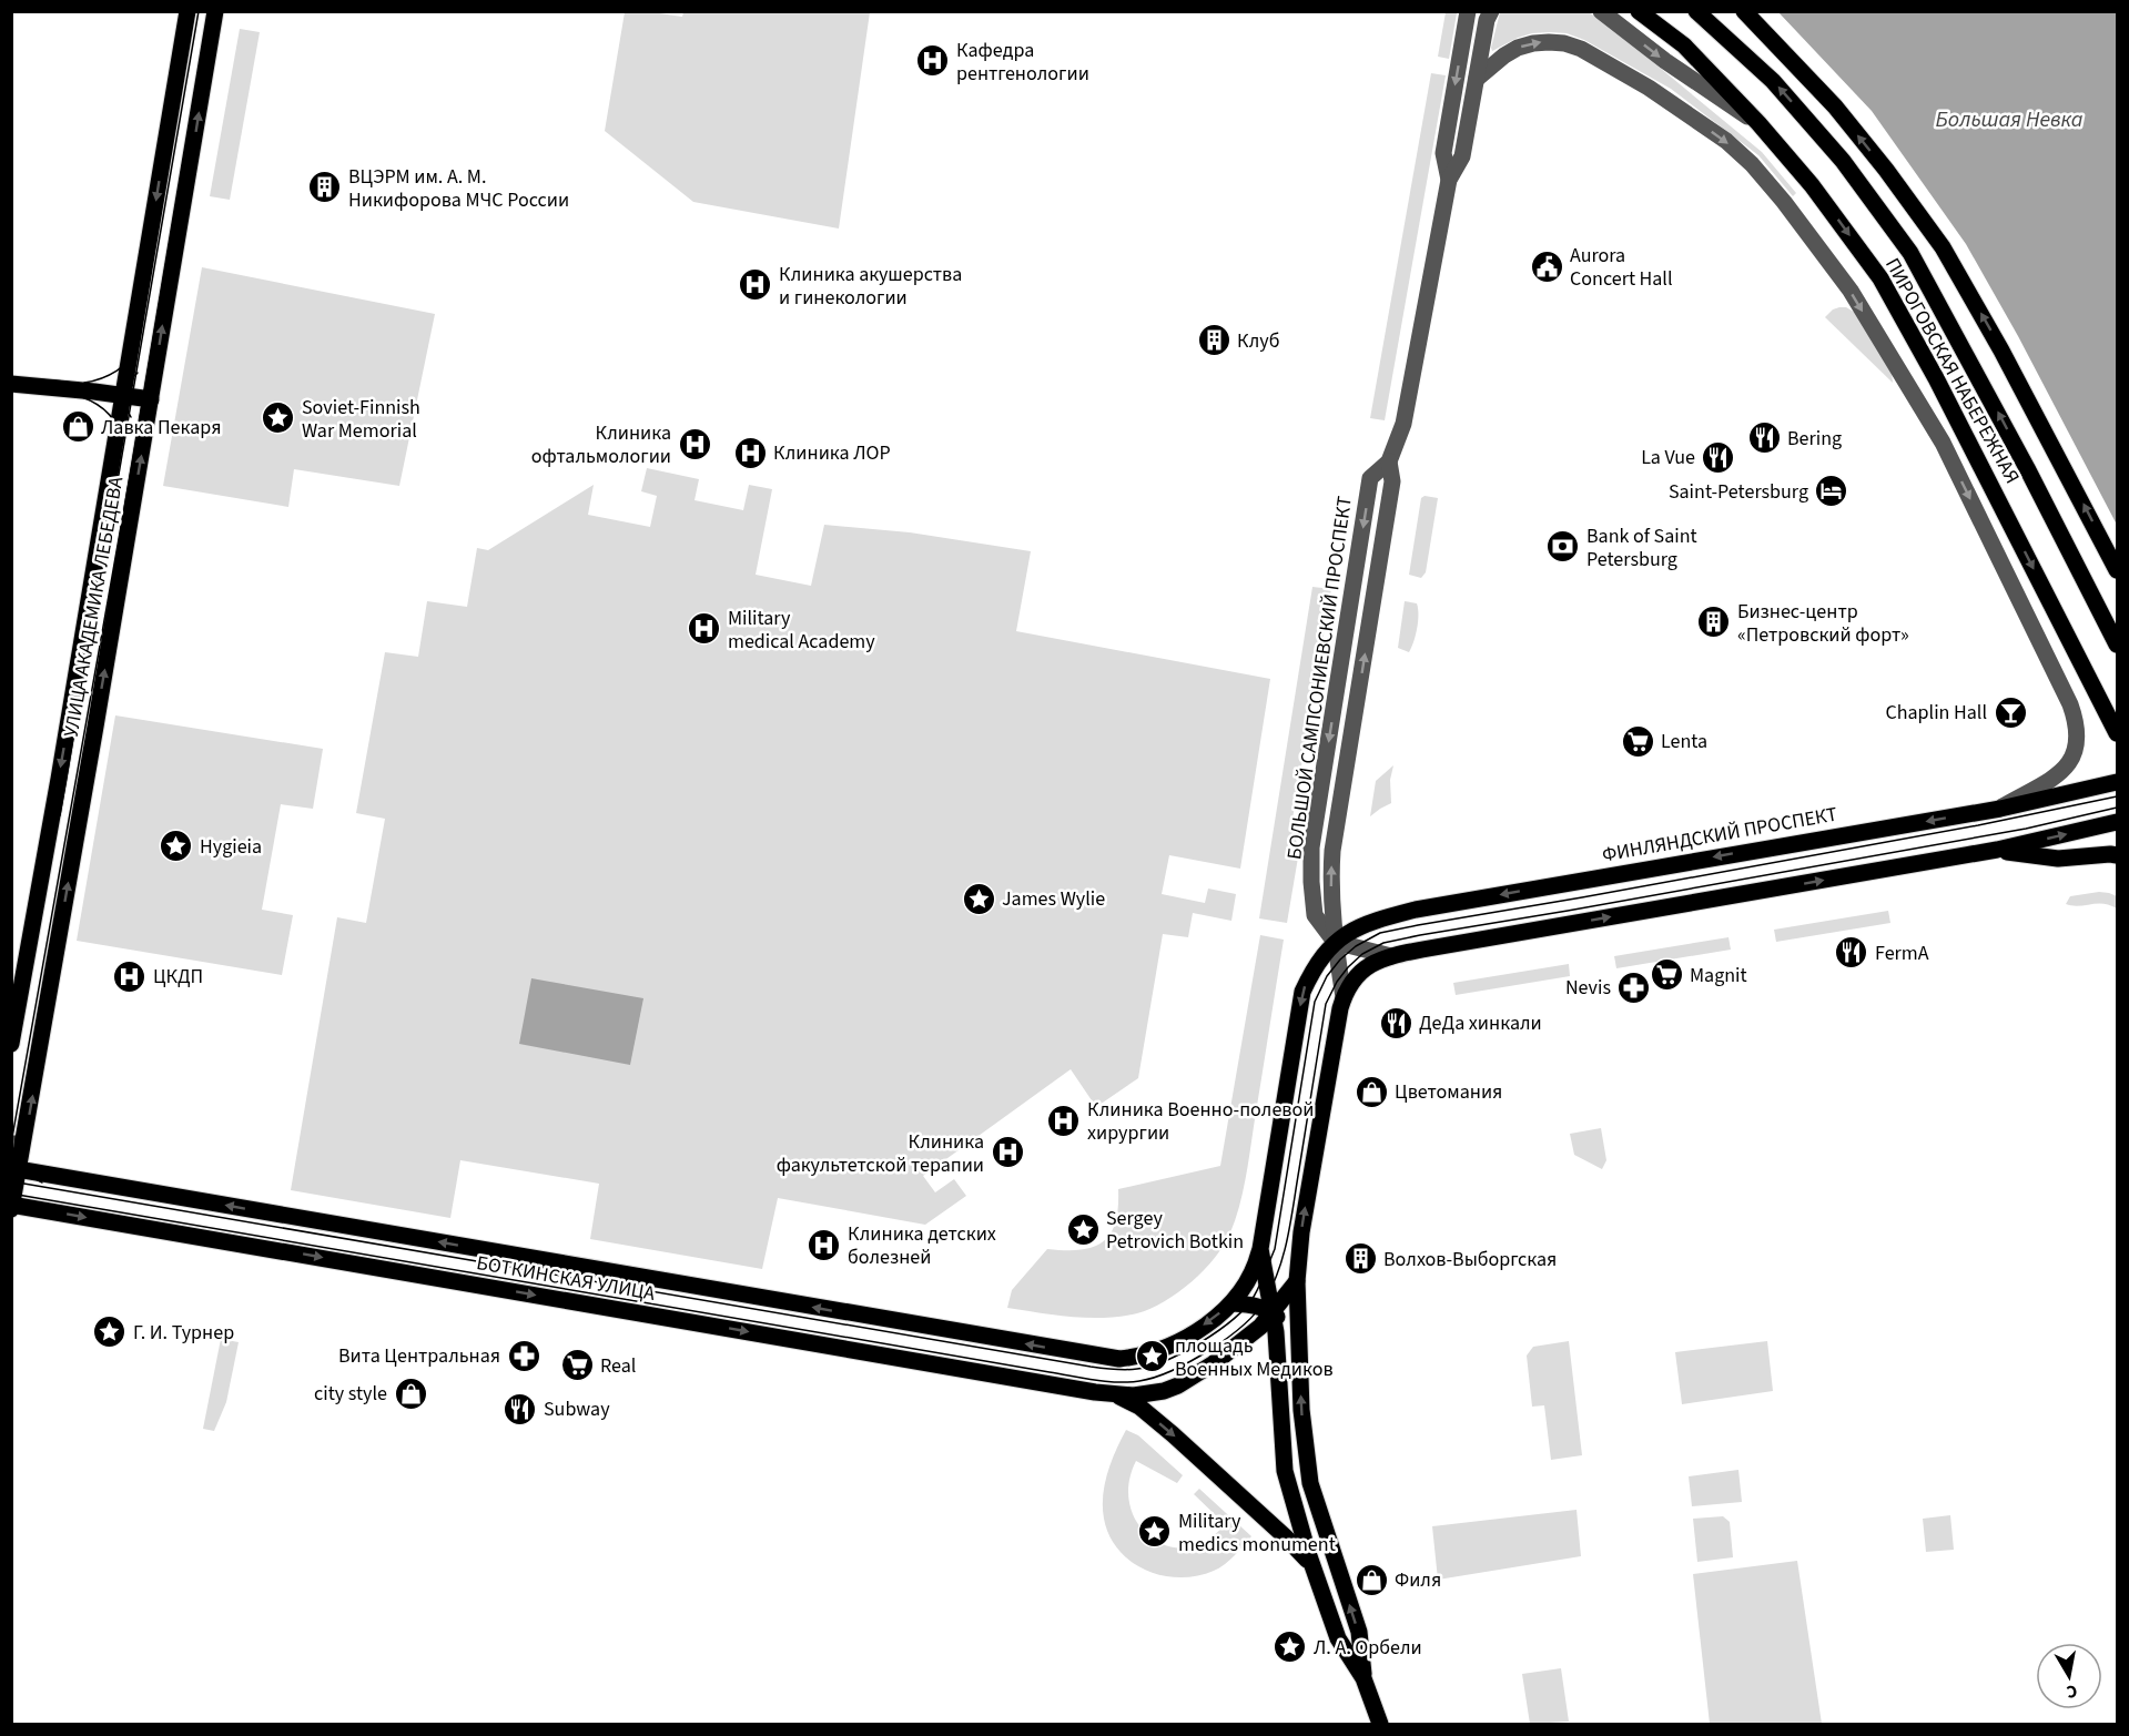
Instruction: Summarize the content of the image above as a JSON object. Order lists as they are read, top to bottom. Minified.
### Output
{"streets":{"main road":["ПИРОГОВСКАЯ НАБЕРЕЖНАЯ","УЛИЦА АКАДЕМИКА ЛЕБЕДЕВА","ФИНЛЯНДСКИЙ ПРОСПЕКТ","БОТКИНСКАЯ УЛИЦА"],"street":["БОЛЬШОЙ САМПСОНИЕВСКИЙ ПРОСПЕКТ"]},"crossings":[["УЛИЦА АКАДЕМИКА ЛЕБЕДЕВА","БОТКИНСКАЯ УЛИЦА"],["БОЛЬШОЙ САМПСОНИЕВСКИЙ ПРОСПЕКТ","ФИНЛЯНДСКИЙ ПРОСПЕКТ"]],"water":["Большая Невка"],"places":{"hospital":["Кафедра рентгенологии","Клиника акушерства и гинекологии","Клиника офтальмологии","Клиника ЛОР","Military medical Academy","ЦКДП","Клиника Военно-полевой хирургии","Клиника факультетской терапии","Клиника детских болезней"],"building":["ВЦЭРМ им. А. М. Никифорова МЧС России","Клуб","Бизнес-центр «Петровский форт»","Волхов-Выборгская"],"public building":["Aurora Concert Hall"],"place":["Soviet-Finnish War Memorial","Hygieia","James Wylie","Sergey Petrovich Botkin","Г. И. Турнер","площадь Военных Медиков","Military medics monument","Л. А. Орбели"],"shop":["Лавка Пекаря","Цветомания","city style","Филя"],"restaurant":["Bering","La Vue","FermA","ДеДа хинкали","Subway"],"hotel":["Saint-Petersburg"],"bank":["Bank of Saint Petersburg"],"bar":["Chaplin Hall"],"supermarket":["Lenta","Magnit","Real"],"pharmacy":["Nevis","Вита Центральная"]},"north":"bottom"}
